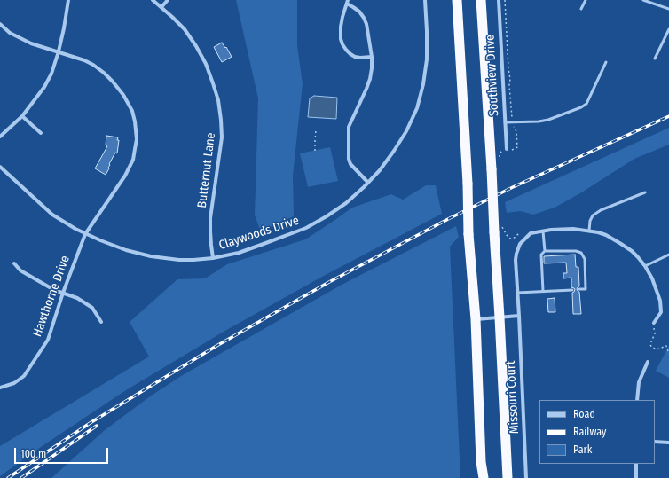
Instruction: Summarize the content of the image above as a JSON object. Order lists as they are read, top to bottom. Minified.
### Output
{"streets":{"street":["Southview Drive","Butternut Lane","Claywoods Drive","Hawthorne Drive","Missouri Court"]},"crossings":[["Butternut Lane","Claywoods Drive"],["Claywoods Drive","Hawthorne Drive"]],"legend":["Road","Railway","Park"],"scale_bar":"100 m"}
